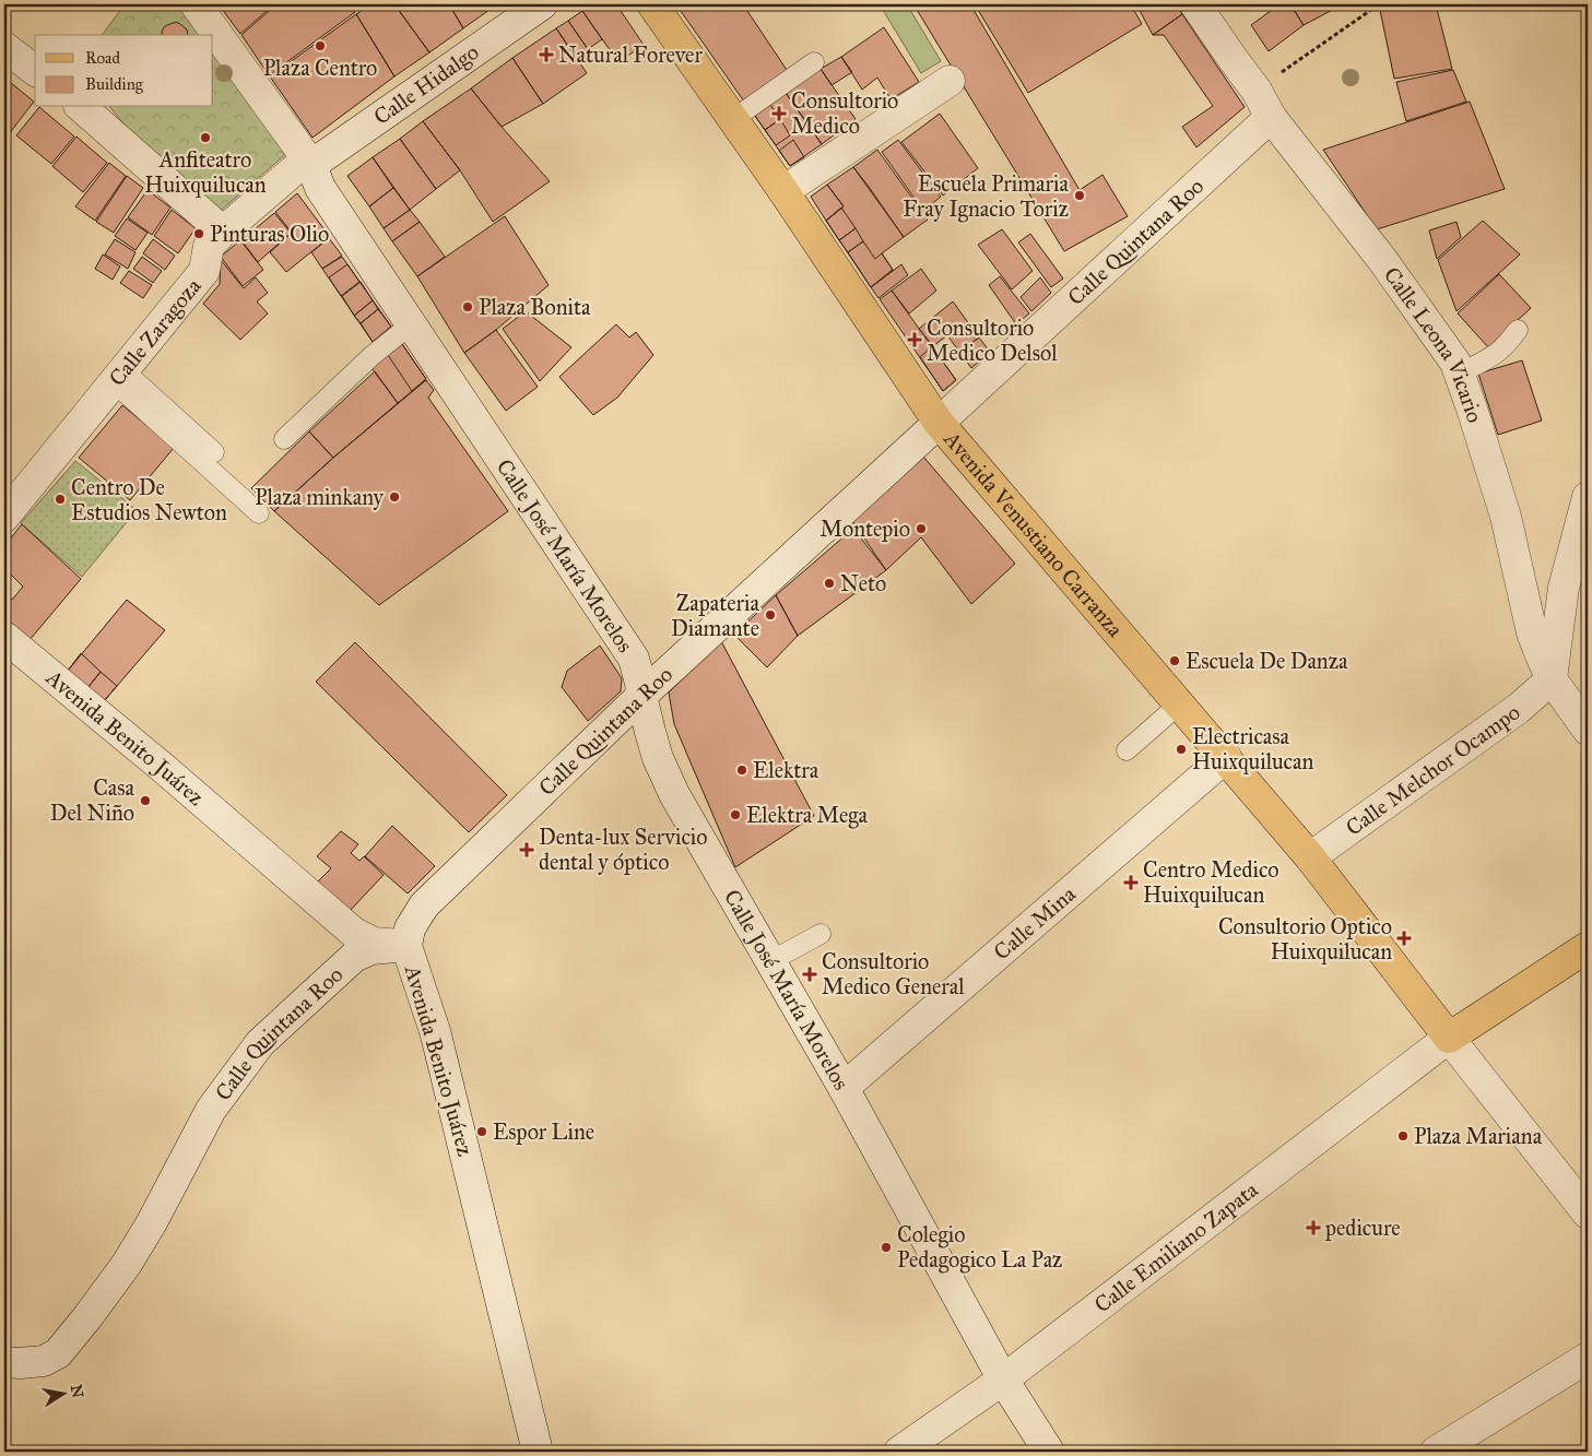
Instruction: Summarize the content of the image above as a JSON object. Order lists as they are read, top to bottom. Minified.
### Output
{"streets":{"main road":["Avenida Venustiano Carranza"],"street":["Calle Hidalgo","Calle Quintana Roo","Calle Zaragoza","Calle Leona Vicario","Calle José María Morelos","Avenida Benito Juárez","Calle Melchor Ocampo","Calle Mina","Calle Emiliano Zapata"]},"crossings":[["Calle Hidalgo","Calle Zaragoza"],["Calle Hidalgo","Calle José María Morelos"],["Calle Quintana Roo","Calle Leona Vicario"],["Calle Quintana Roo","Avenida Venustiano Carranza"],["Calle Quintana Roo","Calle José María Morelos"],["Calle Quintana Roo","Avenida Benito Juárez"],["Calle Zaragoza","Calle José María Morelos"],["Calle Leona Vicario","Calle Melchor Ocampo"],["Avenida Venustiano Carranza","Calle Melchor Ocampo"],["Avenida Venustiano Carranza","Calle Mina"],["Avenida Venustiano Carranza","Calle Emiliano Zapata"],["Calle José María Morelos","Calle Mina"],["Calle José María Morelos","Calle Emiliano Zapata"]],"places":{"other":["Plaza Centro","Anfiteatro Huixquilucan","Escuela Primaria Fray Ignacio Toriz","Pinturas Olio","Plaza Bonita","Plaza minkany","Centro De Estudios Newton","Montepio","Neto","Zapateria Diamante","Escuela De Danza","Electricasa Huixquilucan","Elektra","Casa Del Niño","Elektra Mega","Espor Line","Plaza Mariana","Colegio Pedagogico La Paz"],"health":["Natural Forever","Consultorio Medico","Consultorio Medico Delsol","Denta-lux Servicio dental y óptico","Centro Medico Huixquilucan","Consultorio Optico Huixquilucan","Consultorio Medico General","pedicure"]},"legend":["Road","Building"],"north":"right"}
